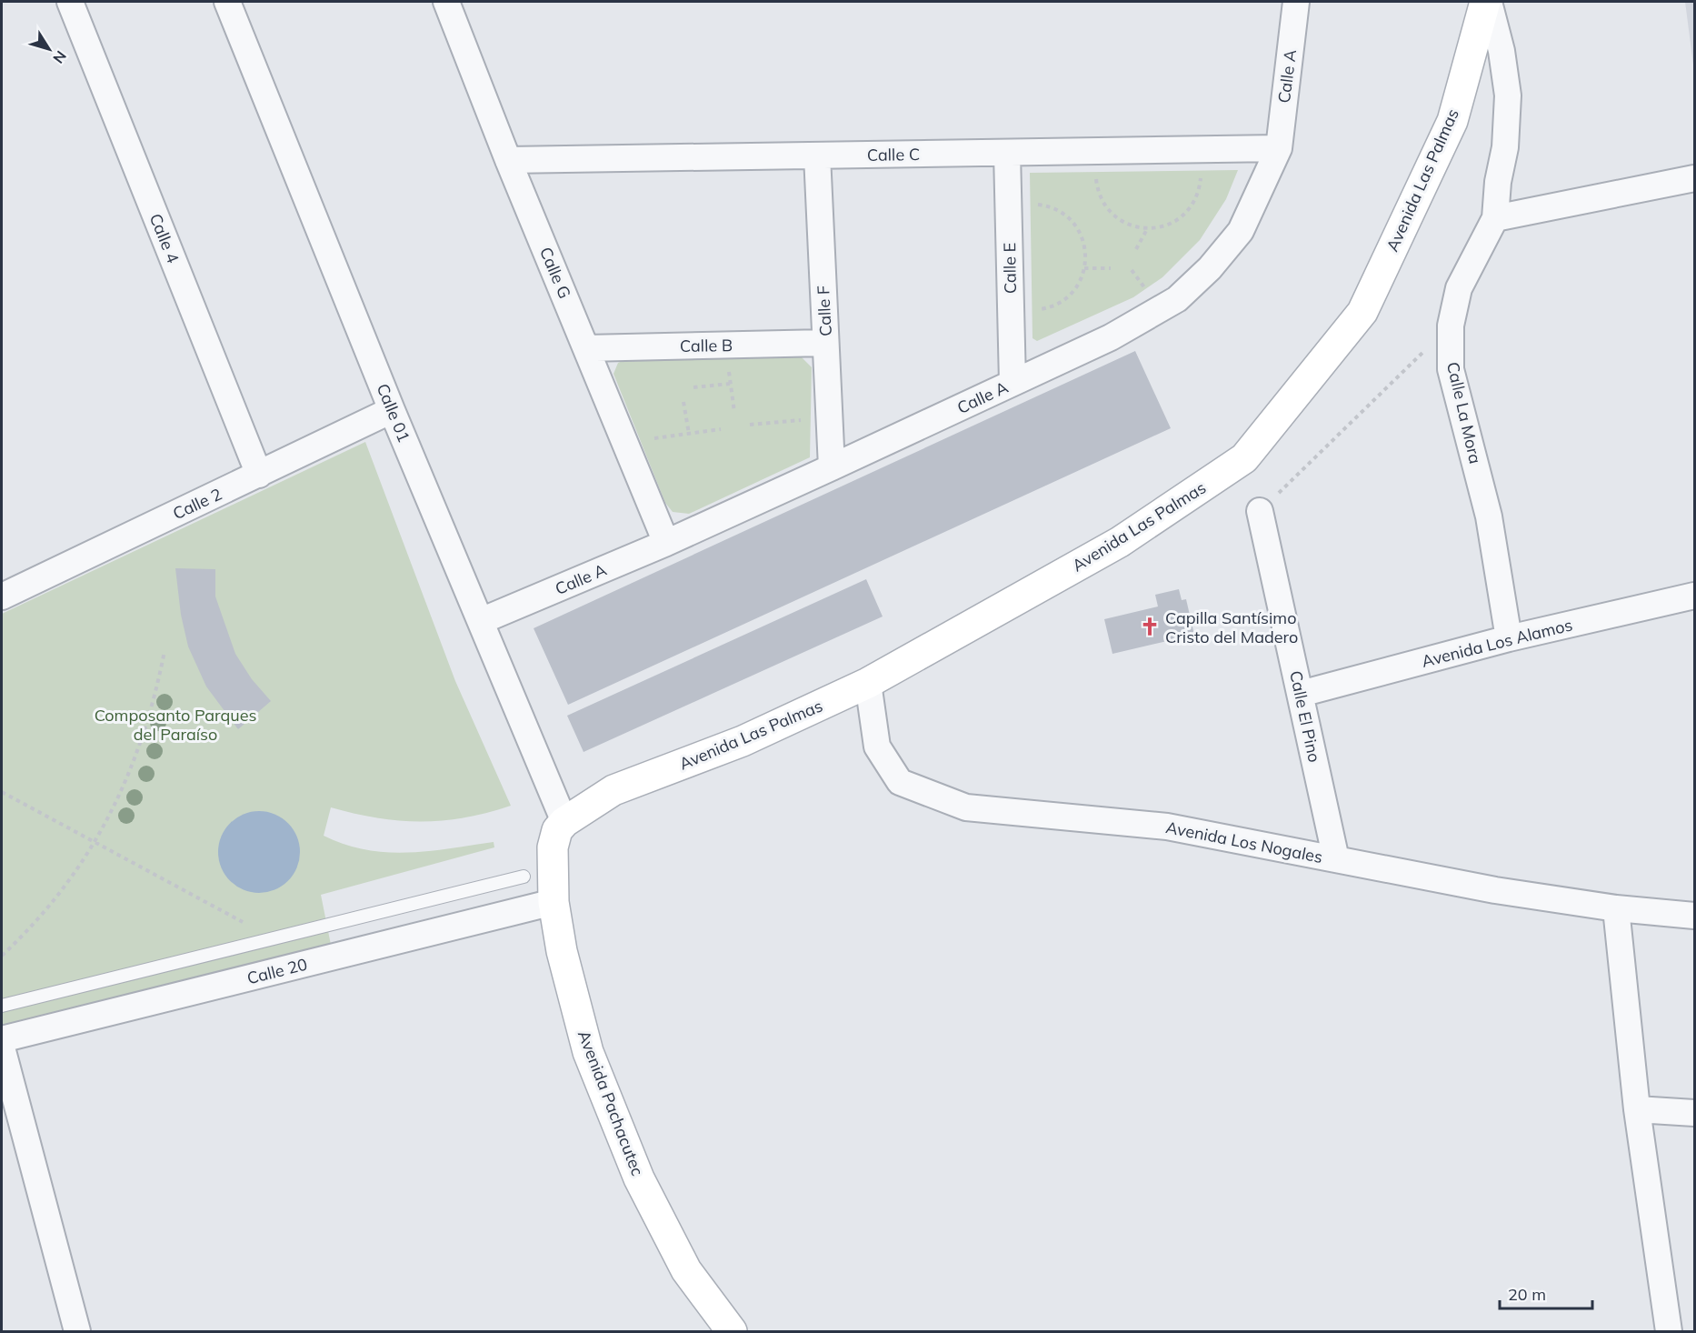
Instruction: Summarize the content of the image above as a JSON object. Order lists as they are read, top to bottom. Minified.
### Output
{"streets":{"main road":["Avenida Las Palmas","Avenida Pachacutec"],"street":["Calle A","Calle C","Calle 4","Calle E","Calle G","Calle F","Calle B","Calle 01","Calle La Mora","Calle 2","Avenida Los Alamos","Calle El Pino","Avenida Los Nogales","Calle 20"]},"crossings":[["Calle A","Calle C"],["Calle A","Calle E"],["Calle A","Calle G"],["Calle A","Calle F"],["Calle A","Calle 01"],["Calle C","Calle E"],["Calle C","Calle G"],["Calle C","Calle F"],["Avenida Las Palmas","Calle 01"],["Avenida Las Palmas","Calle La Mora"],["Avenida Las Palmas","Avenida Los Nogales"],["Avenida Las Palmas","Avenida Pachacutec"],["Calle 4","Calle 2"],["Calle G","Calle B"],["Calle F","Calle B"],["Calle 01","Calle 2"],["Calle 01","Avenida Pachacutec"],["Calle La Mora","Avenida Los Alamos"],["Avenida Los Alamos","Calle El Pino"],["Calle El Pino","Avenida Los Nogales"],["Calle 20","Avenida Pachacutec"]],"parks":["Composanto Parques del Paraíso"],"places":{"church":["Capilla Santísimo Cristo del Madero"]},"scale_bar":"20 m","north":"bottom right"}
